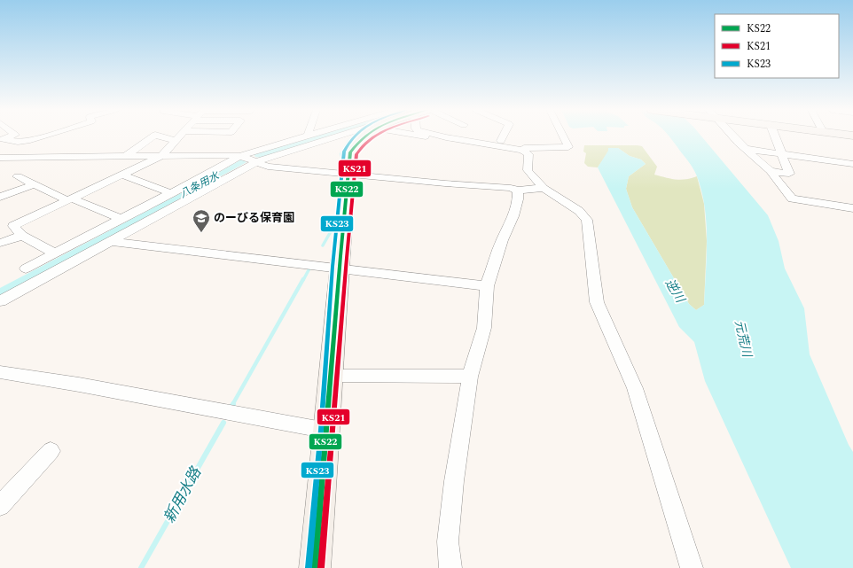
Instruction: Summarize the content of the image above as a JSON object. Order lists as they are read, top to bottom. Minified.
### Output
{"water":["八条用水","逆川","元荒川","新用水路"],"places":{"school or university":["のーびる保育園"]},"lines":["transit line KS22","transit line KS21","transit line KS23"],"legend":["KS22","KS21","KS23"]}
